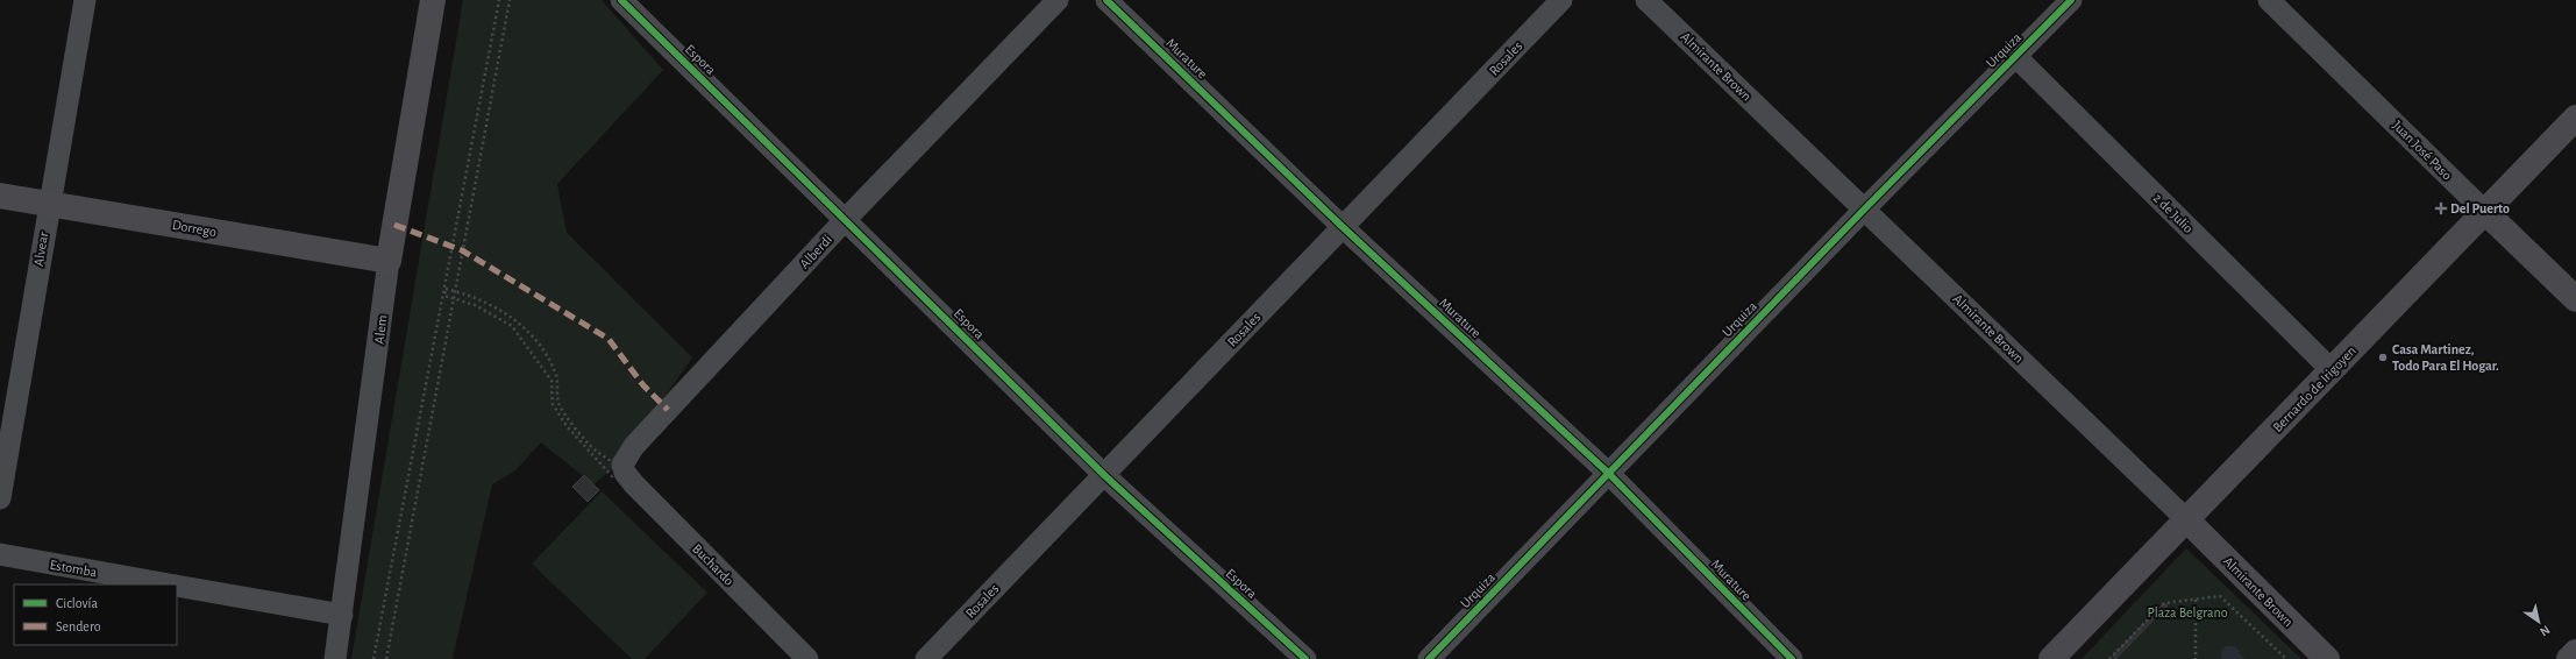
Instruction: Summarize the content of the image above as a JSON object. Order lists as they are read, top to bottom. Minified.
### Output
{"streets":{"main road":["Almirante Brown","Juan José Paso","Dorrego","Alem","Bernardo de Irigoyen"],"street":["Urquiza","Murature","Rosales","Espora","2 de Julio","Alvear","Alberdi","Buchardo","Estomba"]},"crossings":[["Urquiza","Murature"],["Urquiza","Almirante Brown"],["Urquiza","2 de Julio"],["Murature","Rosales"],["Rosales","Espora"],["Espora","Alberdi"],["Almirante Brown","Bernardo de Irigoyen"],["Juan José Paso","Bernardo de Irigoyen"],["2 de Julio","Bernardo de Irigoyen"],["Dorrego","Alvear"],["Dorrego","Alem"],["Alberdi","Buchardo"],["Alem","Estomba"]],"parks":["Plaza Belgrano"],"places":{"health":["Del Puerto"],"other":["Casa Martinez, Todo Para El Hogar."]},"legend":["Ciclovía","Sendero"],"north":"bottom right"}
